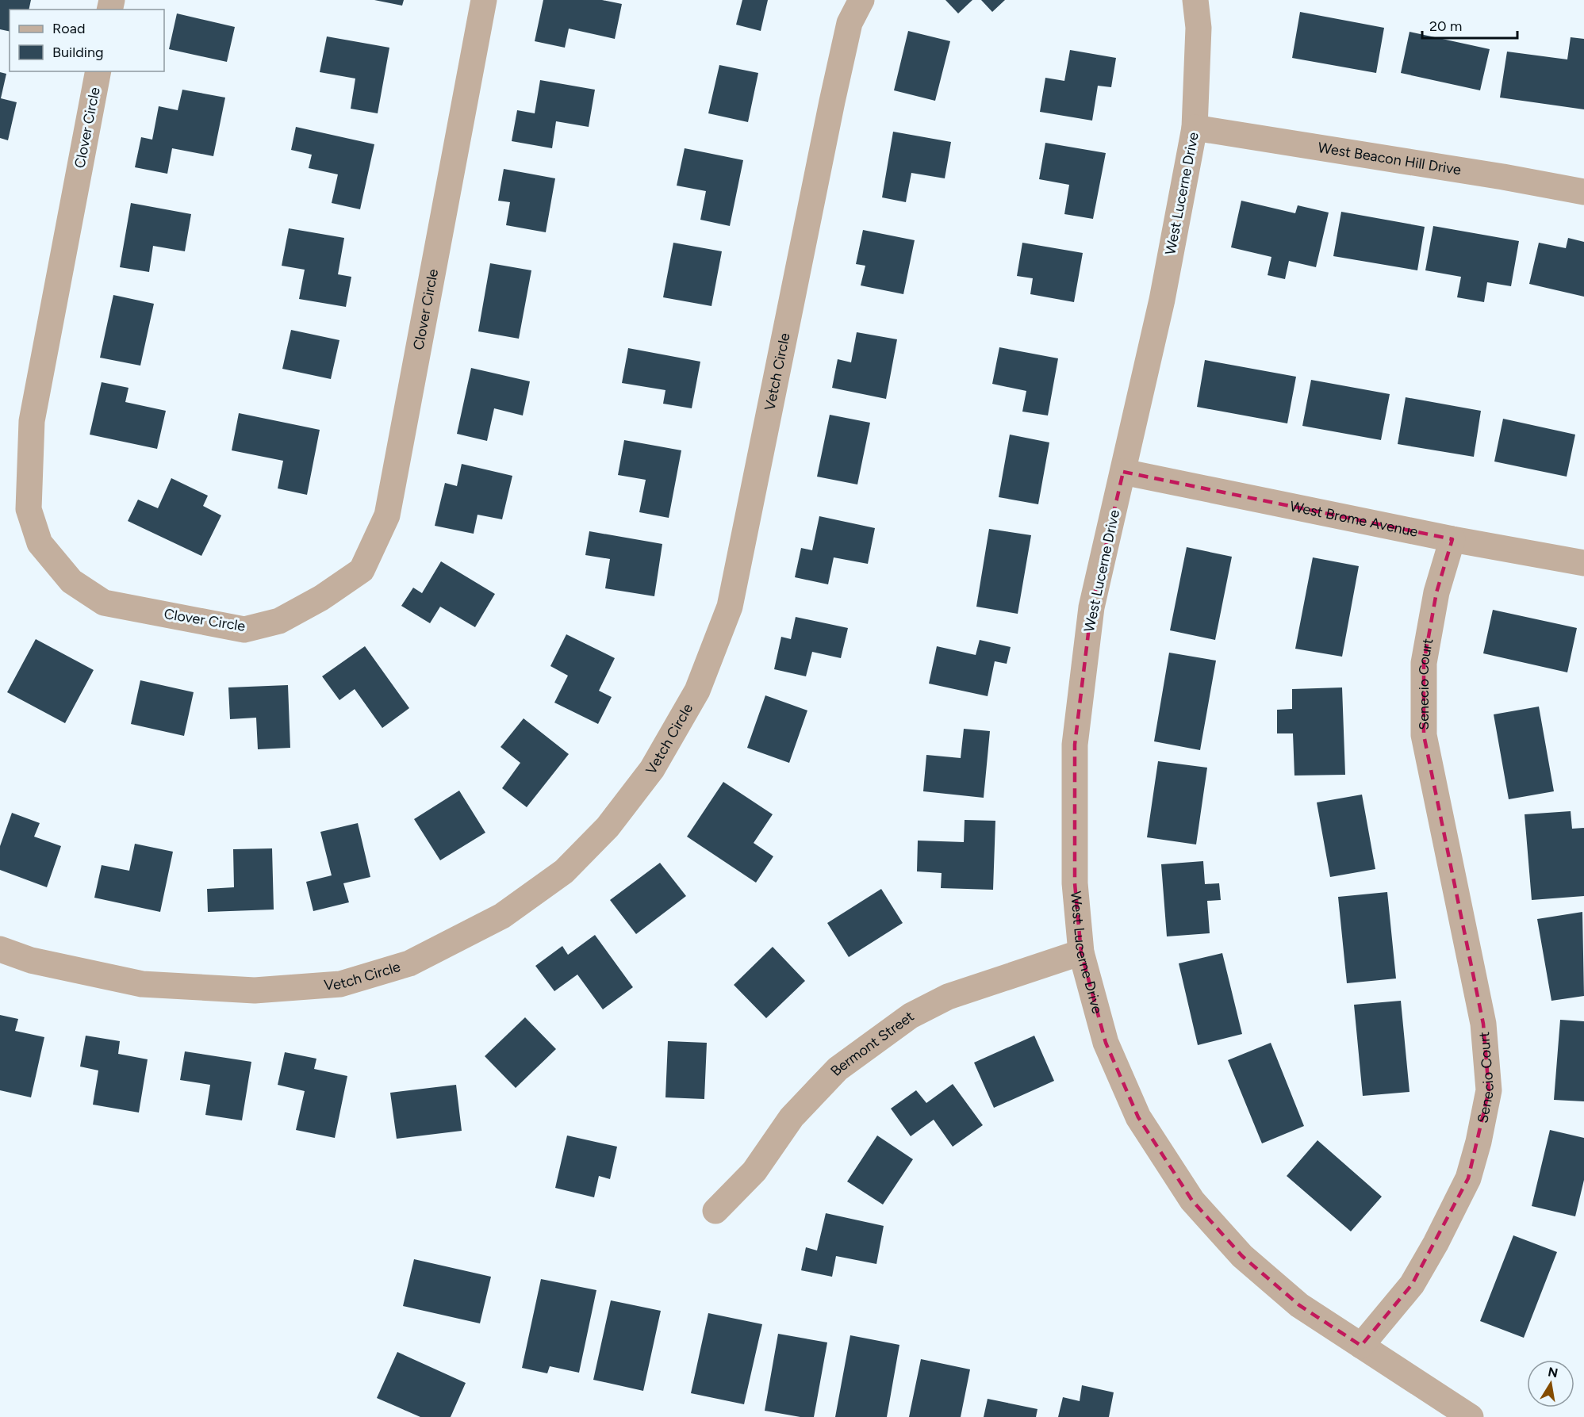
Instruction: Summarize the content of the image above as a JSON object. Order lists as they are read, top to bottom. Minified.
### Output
{"streets":{"street":["Clover Circle","West Beacon Hill Drive","West Lucerne Drive","Vetch Circle","West Brome Avenue","Senecio Court","Bermont Street"]},"crossings":[["West Beacon Hill Drive","West Lucerne Drive"],["West Lucerne Drive","West Brome Avenue"],["West Lucerne Drive","Senecio Court"],["West Lucerne Drive","Bermont Street"],["West Brome Avenue","Senecio Court"]],"legend":["Road","Building"],"scale_bar":"20 m","north":"top"}
